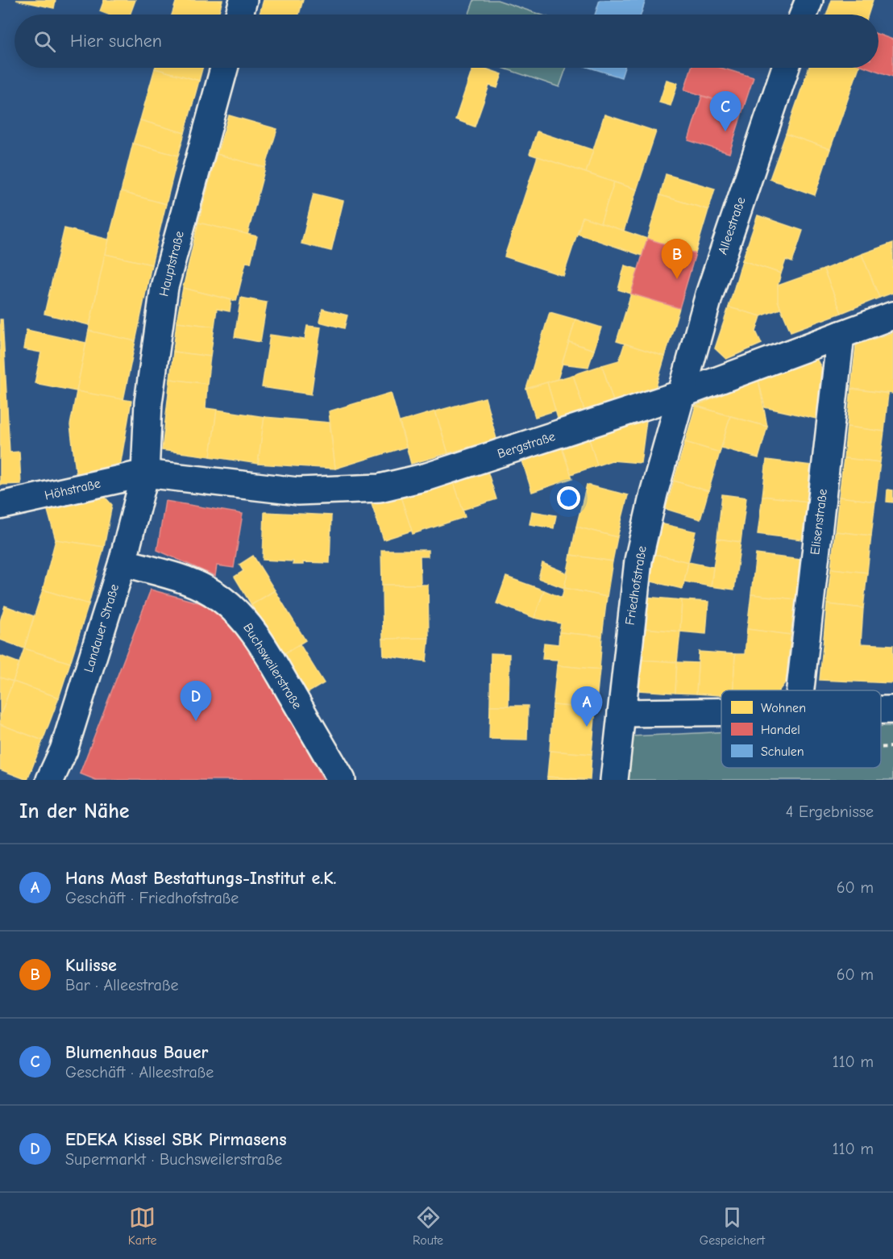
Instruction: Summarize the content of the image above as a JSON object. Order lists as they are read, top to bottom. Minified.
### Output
{"streets":{"street":["Alleestraße","Hauptstraße","Bergstraße","Höhstraße","Elisenstraße","Friedhofstraße","Landauer Straße","Buchsweilerstraße"]},"crossings":[["Alleestraße","Bergstraße"],["Alleestraße","Friedhofstraße"],["Hauptstraße","Bergstraße"],["Hauptstraße","Höhstraße"],["Hauptstraße","Landauer Straße"],["Bergstraße","Höhstraße"],["Bergstraße","Elisenstraße"],["Bergstraße","Friedhofstraße"],["Bergstraße","Landauer Straße"],["Höhstraße","Landauer Straße"],["Landauer Straße","Buchsweilerstraße"]],"legend":["Wohnen","Handel","Schulen"],"page":{"search":"Hier suchen","pins":["C","B","D","A"],"heading":["In der Nähe","4 Ergebnisse"],"list":[{"mark":"A","name":"Hans Mast Bestattungs-Institut e.K.","note":"Geschäft · Friedhofstraße","value":"60 m"},{"mark":"B","name":"Kulisse","note":"Bar · Alleestraße","value":"60 m"},{"mark":"C","name":"Blumenhaus Bauer","note":"Geschäft · Alleestraße","value":"110 m"},{"mark":"D","name":"EDEKA Kissel SBK Pirmasens","note":"Supermarkt · Buchsweilerstraße","value":"110 m"}],"nav":["Karte","Route","Gespeichert"]}}
